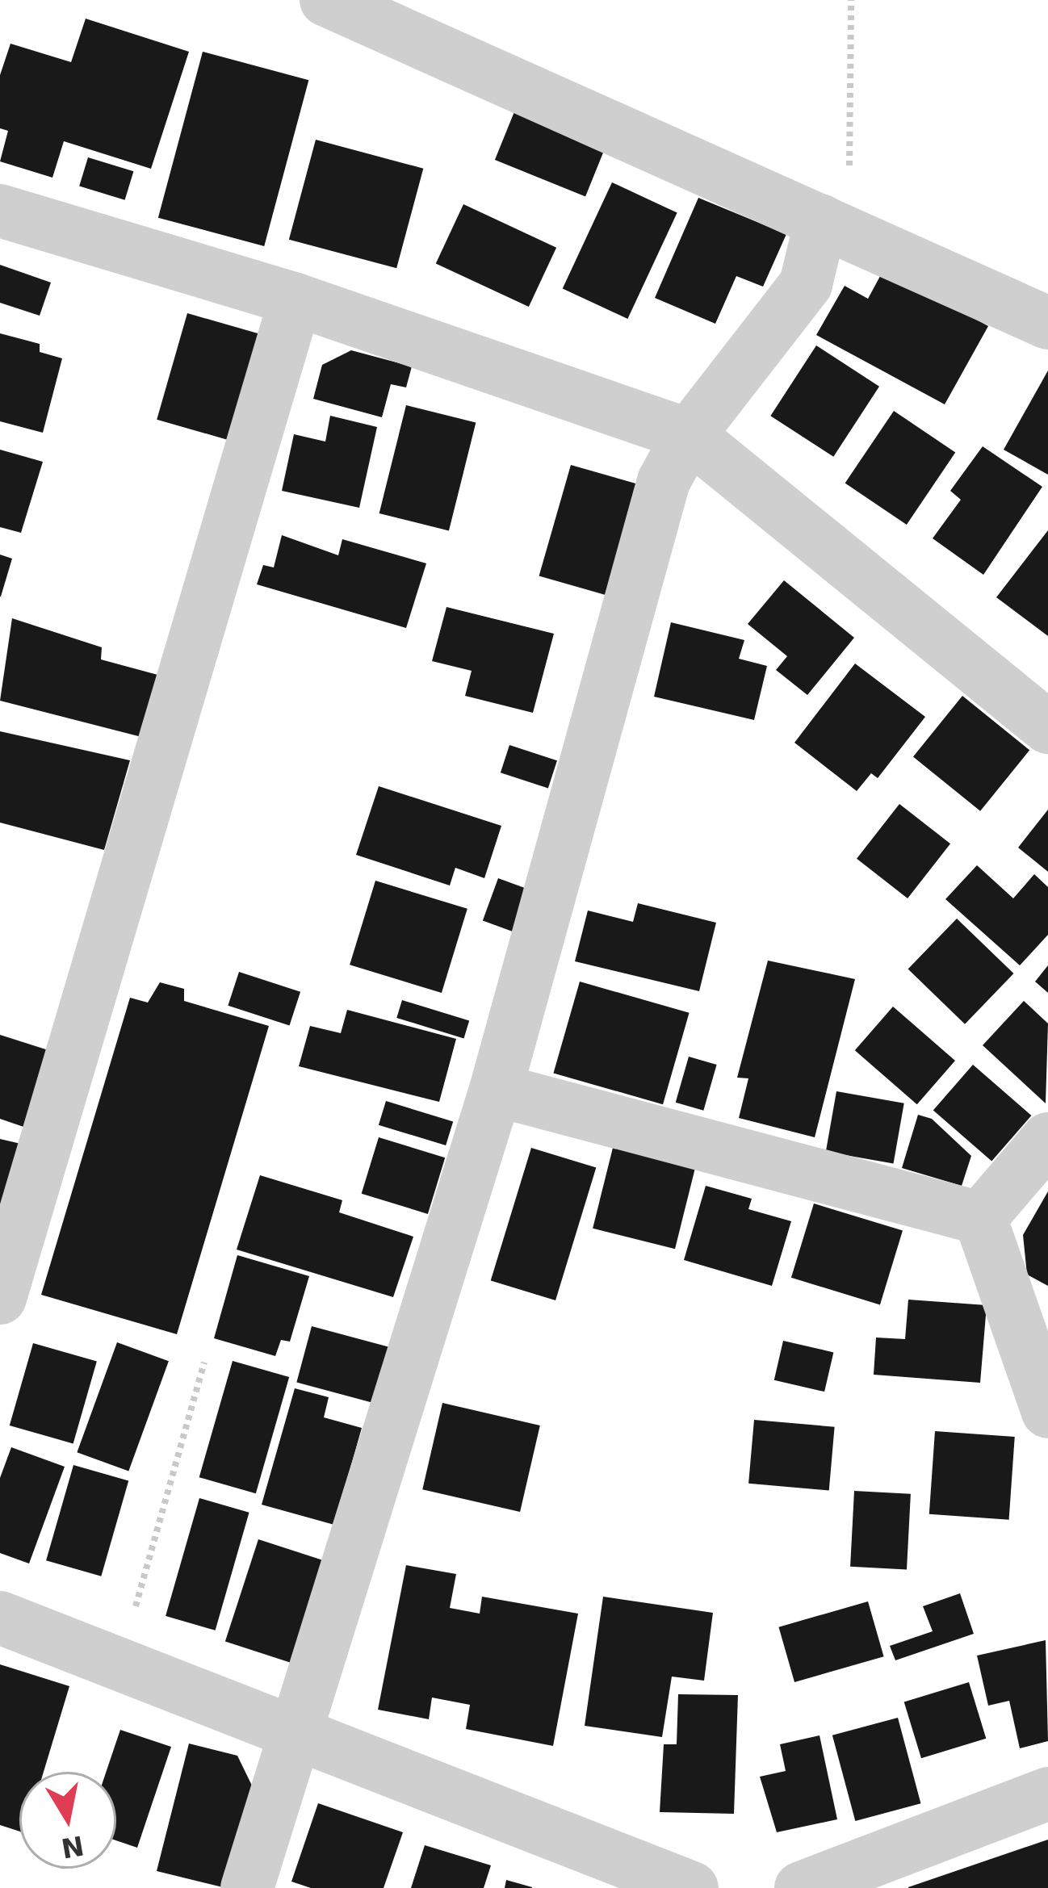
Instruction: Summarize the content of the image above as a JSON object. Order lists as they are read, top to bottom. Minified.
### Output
{"north":"bottom"}
